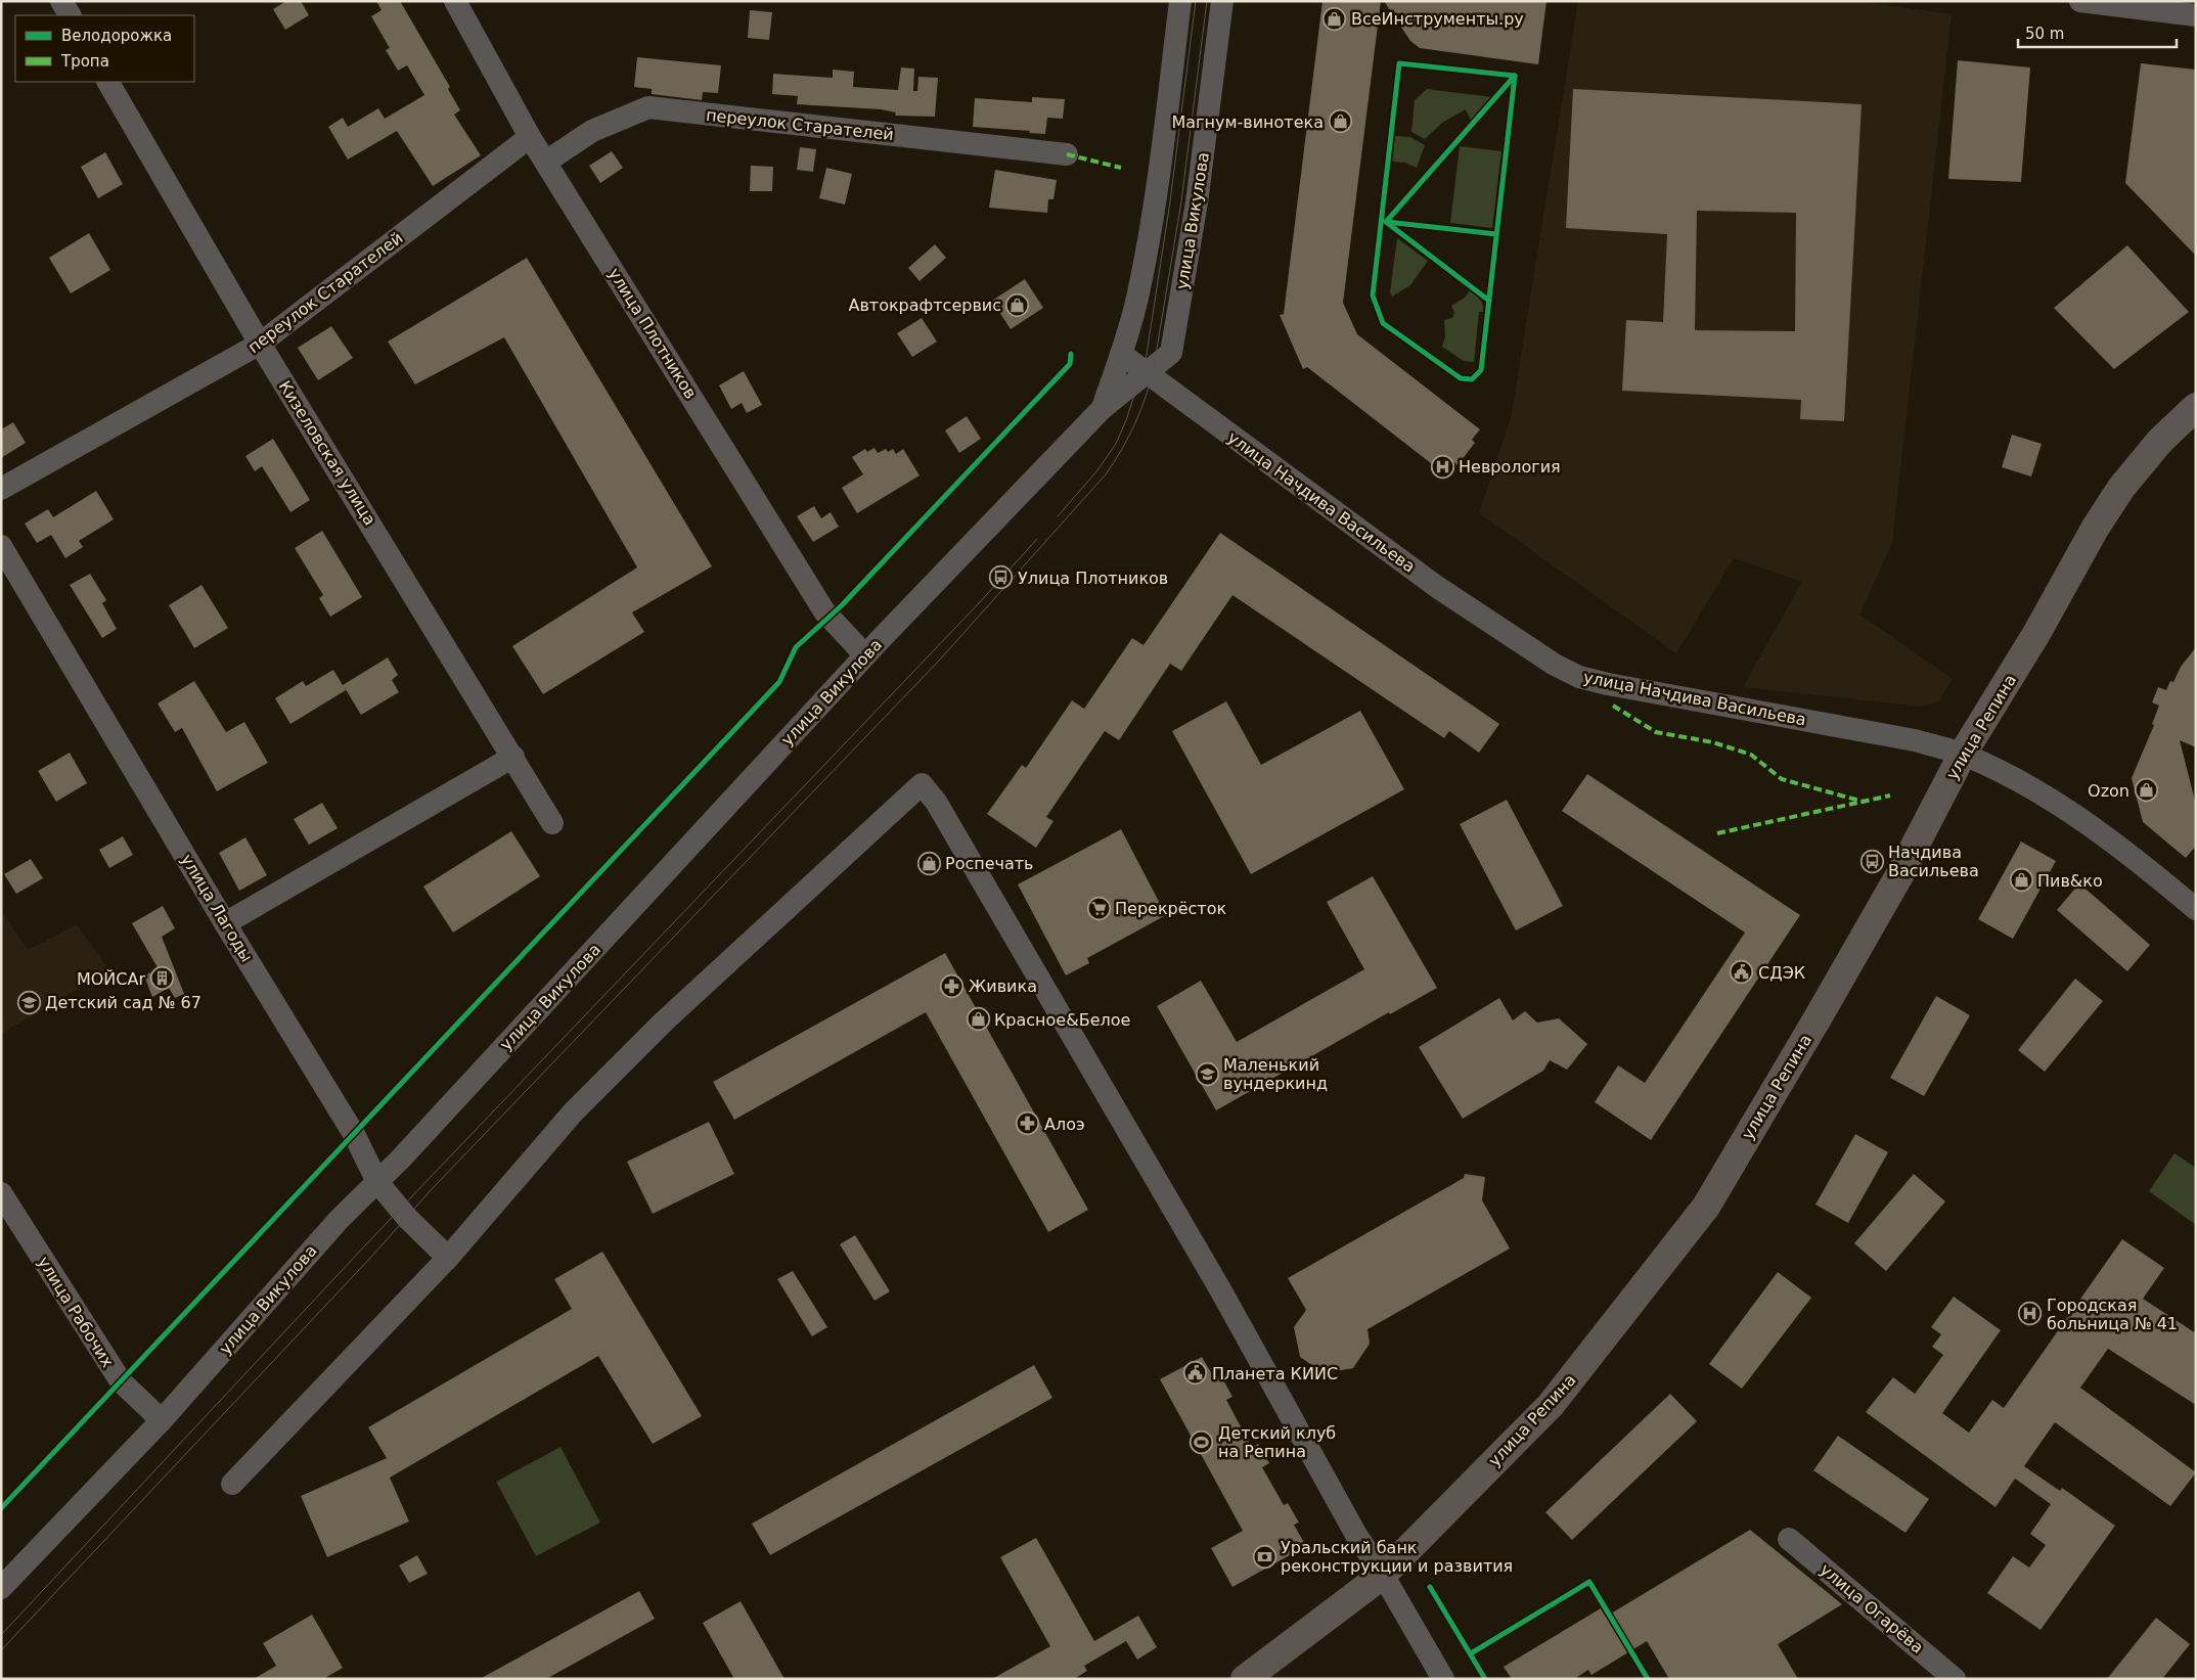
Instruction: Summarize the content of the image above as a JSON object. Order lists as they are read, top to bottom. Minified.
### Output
{"streets":{"main road":["улица Репина"],"street":["переулок Старателей","улица Викулова","улица Плотников","Кизеловская улица","улица Начдива Васильева","улица Лагоды","улица Рабочих","улица Огарёва"]},"crossings":[["переулок Старателей","улица Плотников"],["переулок Старателей","Кизеловская улица"],["улица Викулова","улица Плотников"],["улица Викулова","улица Начдива Васильева"],["улица Викулова","улица Лагоды"],["улица Викулова","улица Рабочих"],["улица Начдива Васильева","улица Репина"]],"places":{"shop":["ВсеИнструменты.ру","Магнум-винотека","Автокрафтсервис","Ozon","Роспечать","Пив&ко","Красное&Белое"],"hospital":["Неврология","Городская больница № 41"],"bus stop":["Улица Плотников","Начдива Васильева"],"supermarket":["Перекрёсток"],"public building":["СДЭК","Планета КИИС"],"building":["МОЙCAr"],"pharmacy":["Живика","Алоэ"],"school or university":["Детский сад № 67","Маленький вундеркинд"],"sports":["Детский клуб на Репина"],"bank":["Уральский банк реконструкции и развития"]},"legend":["Велодорожка","Тропа"],"scale_bar":"50 m"}
